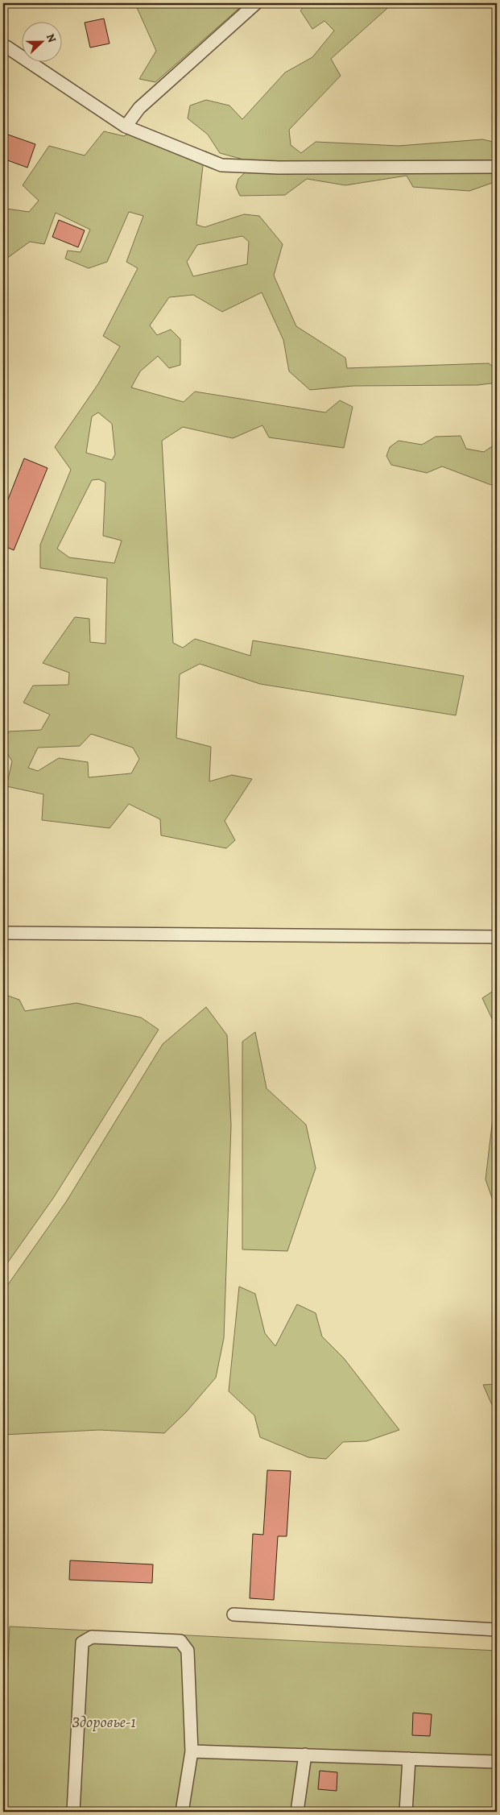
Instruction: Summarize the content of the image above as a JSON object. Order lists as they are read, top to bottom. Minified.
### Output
{"parks":["Здоровье-1"],"north":"right"}
